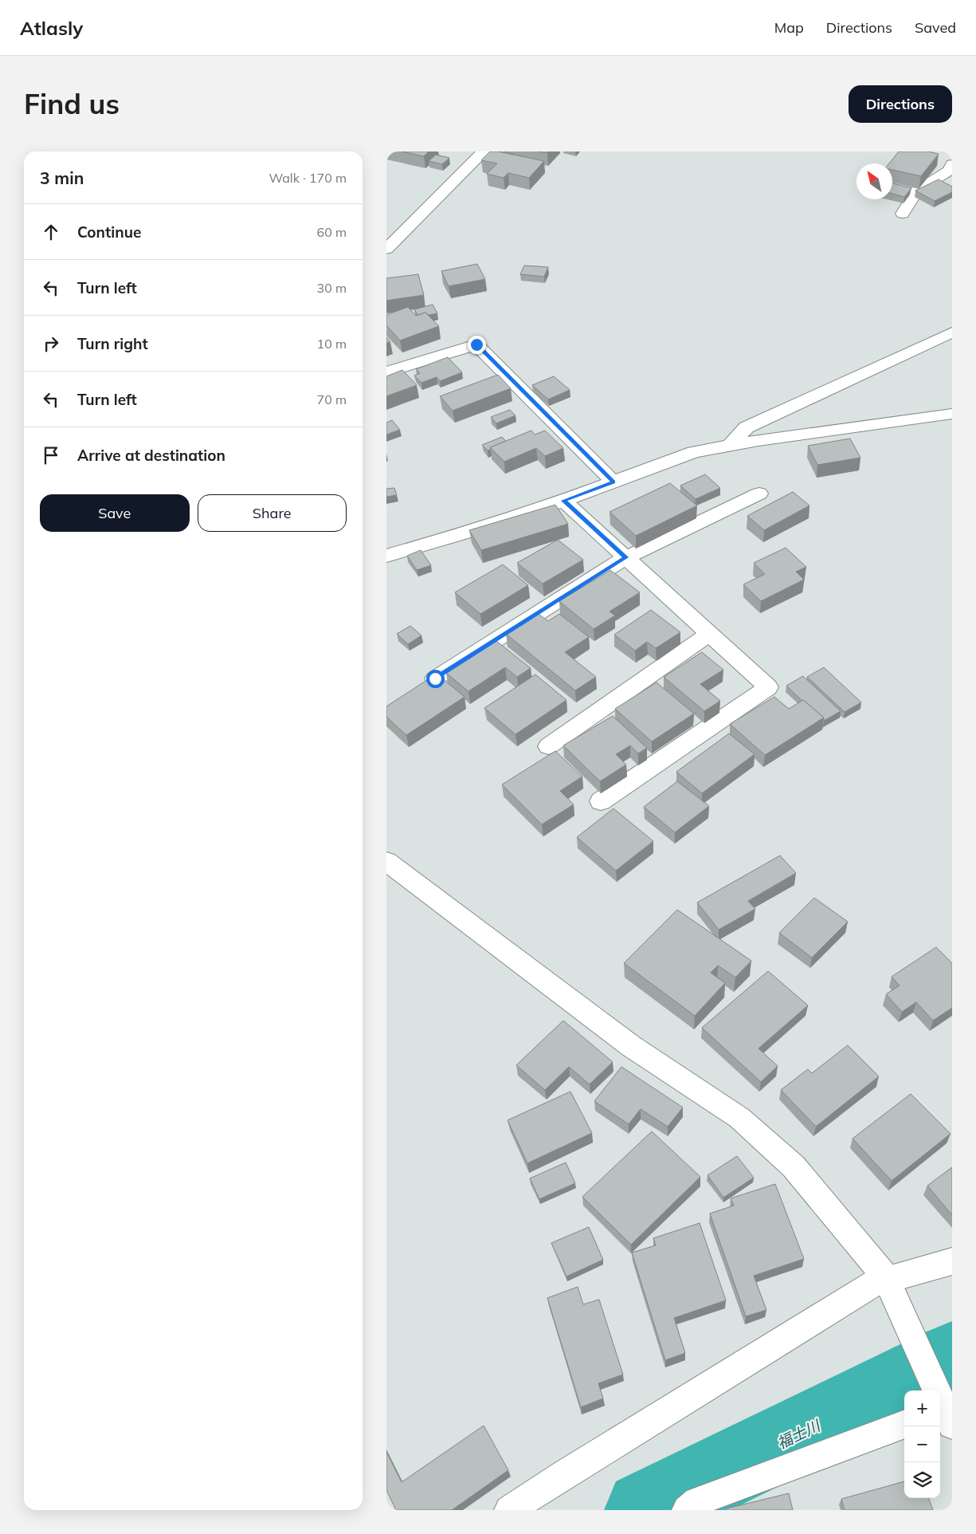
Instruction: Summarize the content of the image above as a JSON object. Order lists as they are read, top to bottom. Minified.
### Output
{"water":["福士川"],"north":"top left","page":{"header":"Atlasly","nav":["Map","Directions","Saved"],"buttons":["Directions",["Save","Share"]],"title":"Find us","heading":["3 min","Walk · 170 m"],"list":[["Continue","60 m"],["Turn left","30 m"],["Turn right","10 m"],["Turn left","70 m"],"Arrive at destination"],"map_buttons":["+","−"]}}
